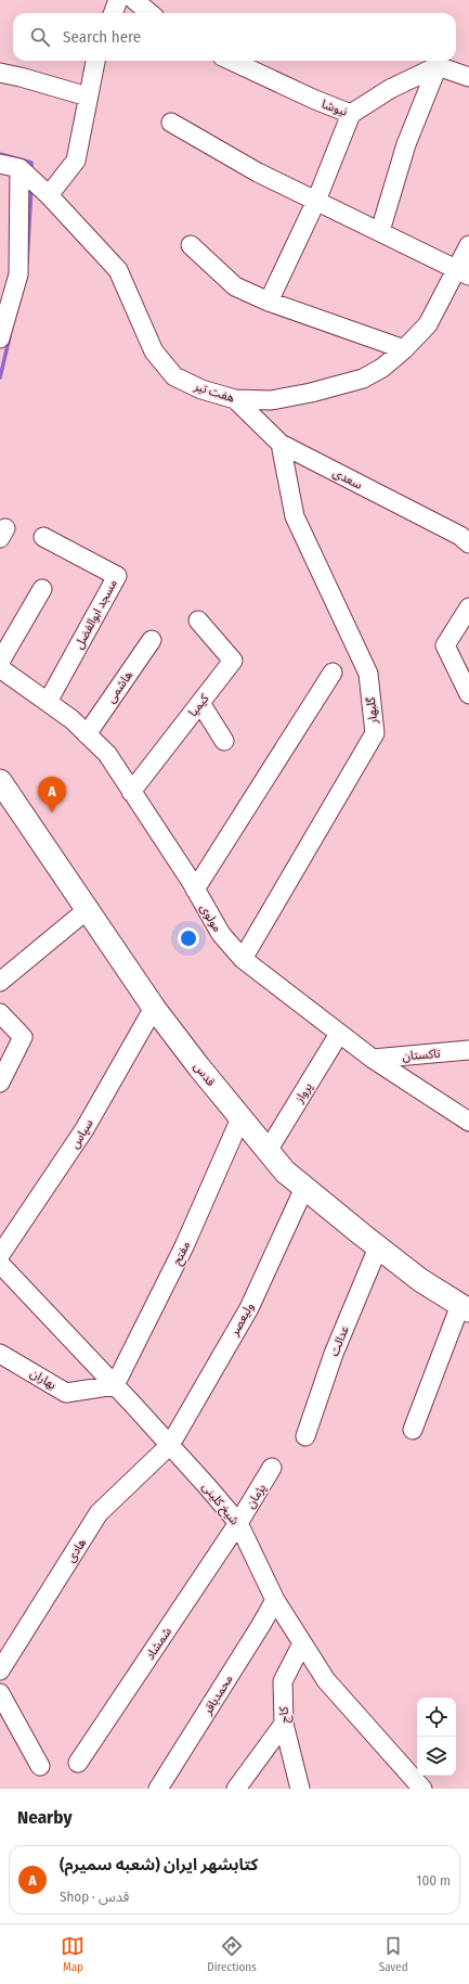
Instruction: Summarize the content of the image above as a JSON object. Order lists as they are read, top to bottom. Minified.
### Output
{"streets":{"main road":["قدس"],"street":["نیوشا","هفت تیر","سعدی","مسجد ابوالفضل","هاشمی","کیمیا","گلبهار","مولوی","تاکستان","پرواز","سپاس","مفتح","ولیعصر","عدالت","بهاران","پژمان","شیخ کلینی","هادی","شمشاد","محمدباقر","کاج"]},"crossings":[["هفت تیر","سعدی"],["سعدی","گلبهار"],["مسجد ابوالفضل","مولوی"],["هاشمی","مولوی"],["کیمیا","مولوی"],["گلبهار","مولوی"],["مولوی","تاکستان"],["مولوی","پرواز"],["قدس","پرواز"],["قدس","سپاس"],["قدس","مفتح"],["قدس","ولیعصر"],["قدس","عدالت"],["مفتح","بهاران"],["مفتح","شیخ کلینی"],["ولیعصر","شیخ کلینی"],["ولیعصر","هادی"],["بهاران","شیخ کلینی"],["پژمان","شیخ کلینی"],["پژمان","شمشاد"],["شیخ کلینی","هادی"],["شیخ کلینی","شمشاد"],["شیخ کلینی","محمدباقر"],["شیخ کلینی","کاج"]],"page":{"search":"Search here","pins":"A","heading":"Nearby","list":[{"mark":"A","name":"کتابشهر ایران (شعبه سمیرم)","note":"Shop · قدس","value":"100 m"}],"nav":["Map","Directions","Saved"]}}
